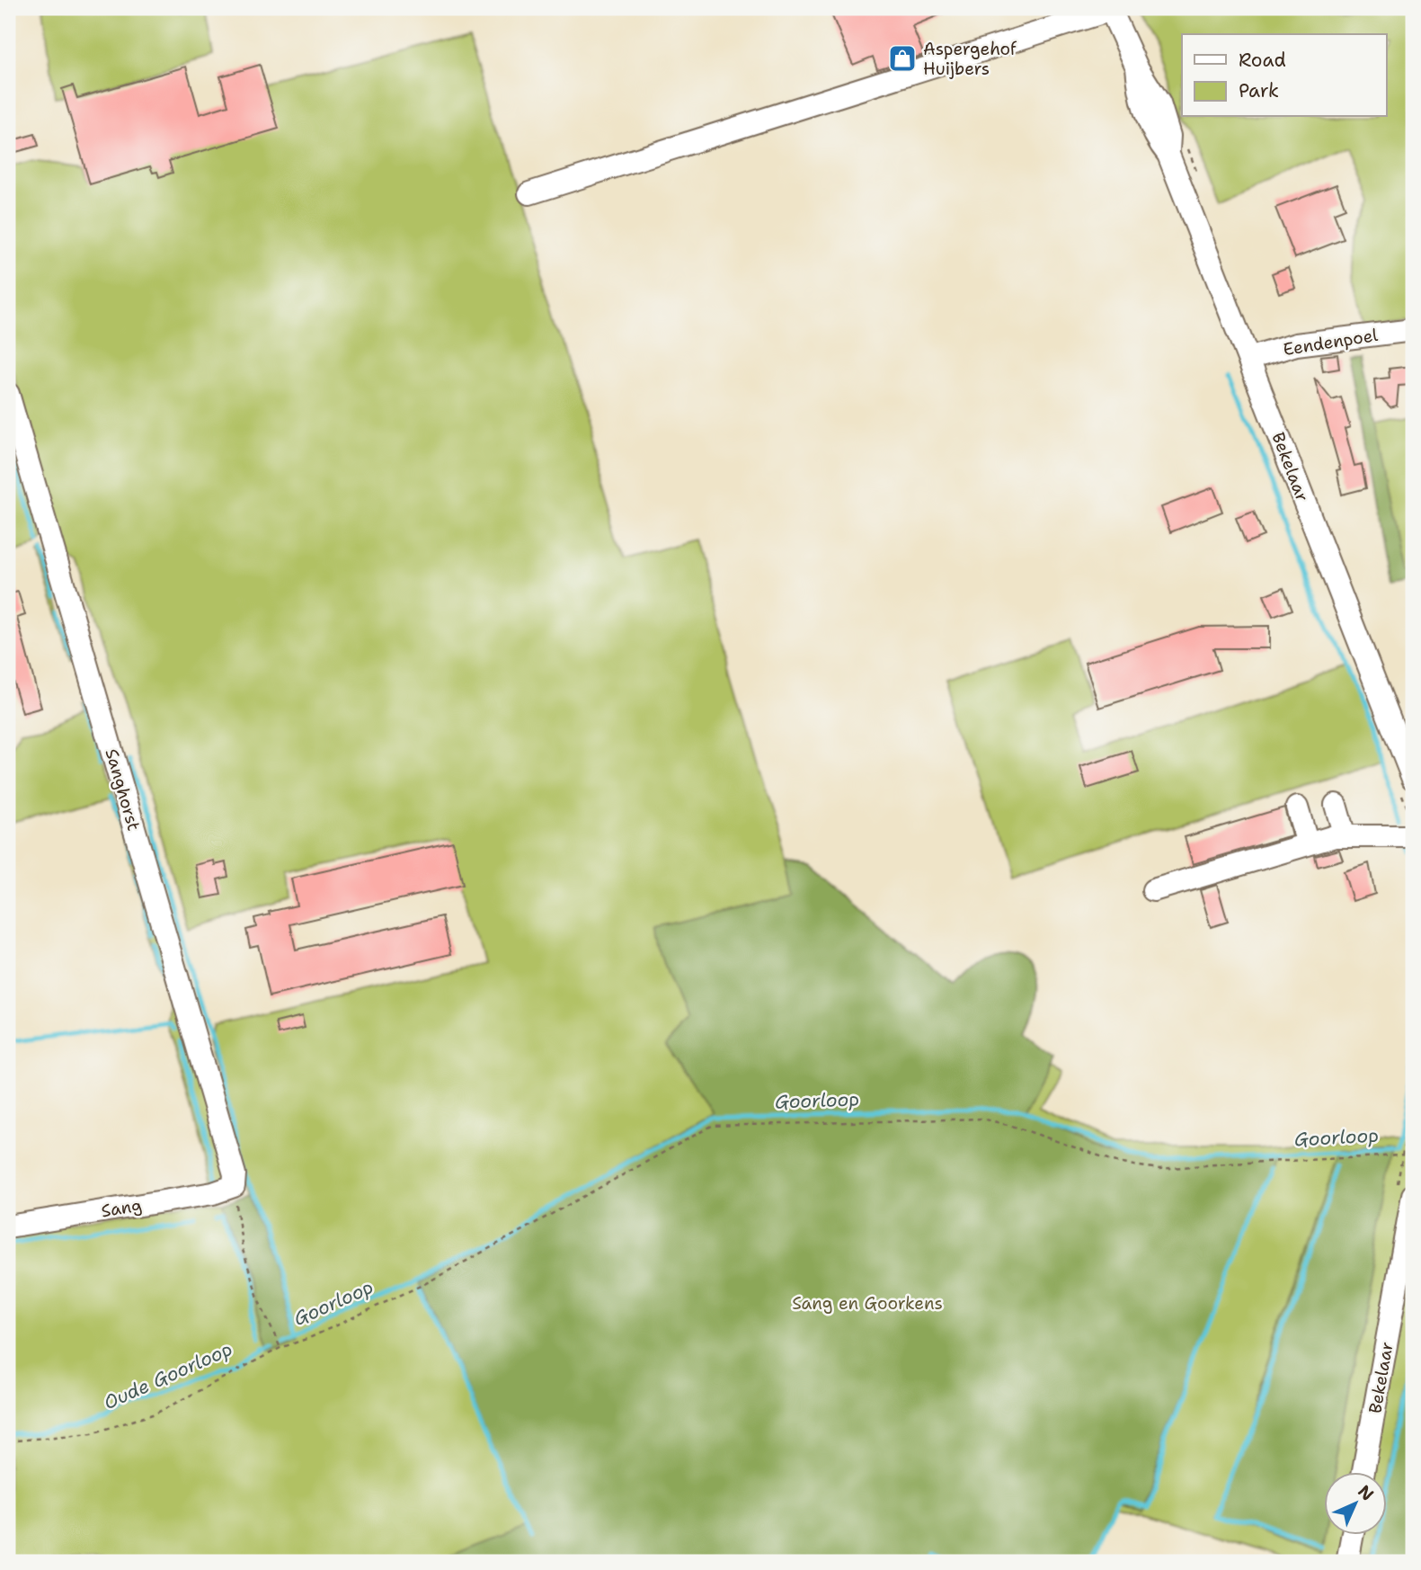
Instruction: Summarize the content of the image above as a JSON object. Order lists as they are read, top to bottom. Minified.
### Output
{"streets":{"street":["Eendenpoel","Bekelaar","Sanghorst","Sang"]},"crossings":[["Eendenpoel","Bekelaar"],["Sanghorst","Sang"]],"water":["Goorloop","Oude Goorloop"],"parks":["Sang en Goorkens"],"places":{"shop":["Aspergehof Huijbers"]},"legend":["Road","Park"],"north":"top right"}
